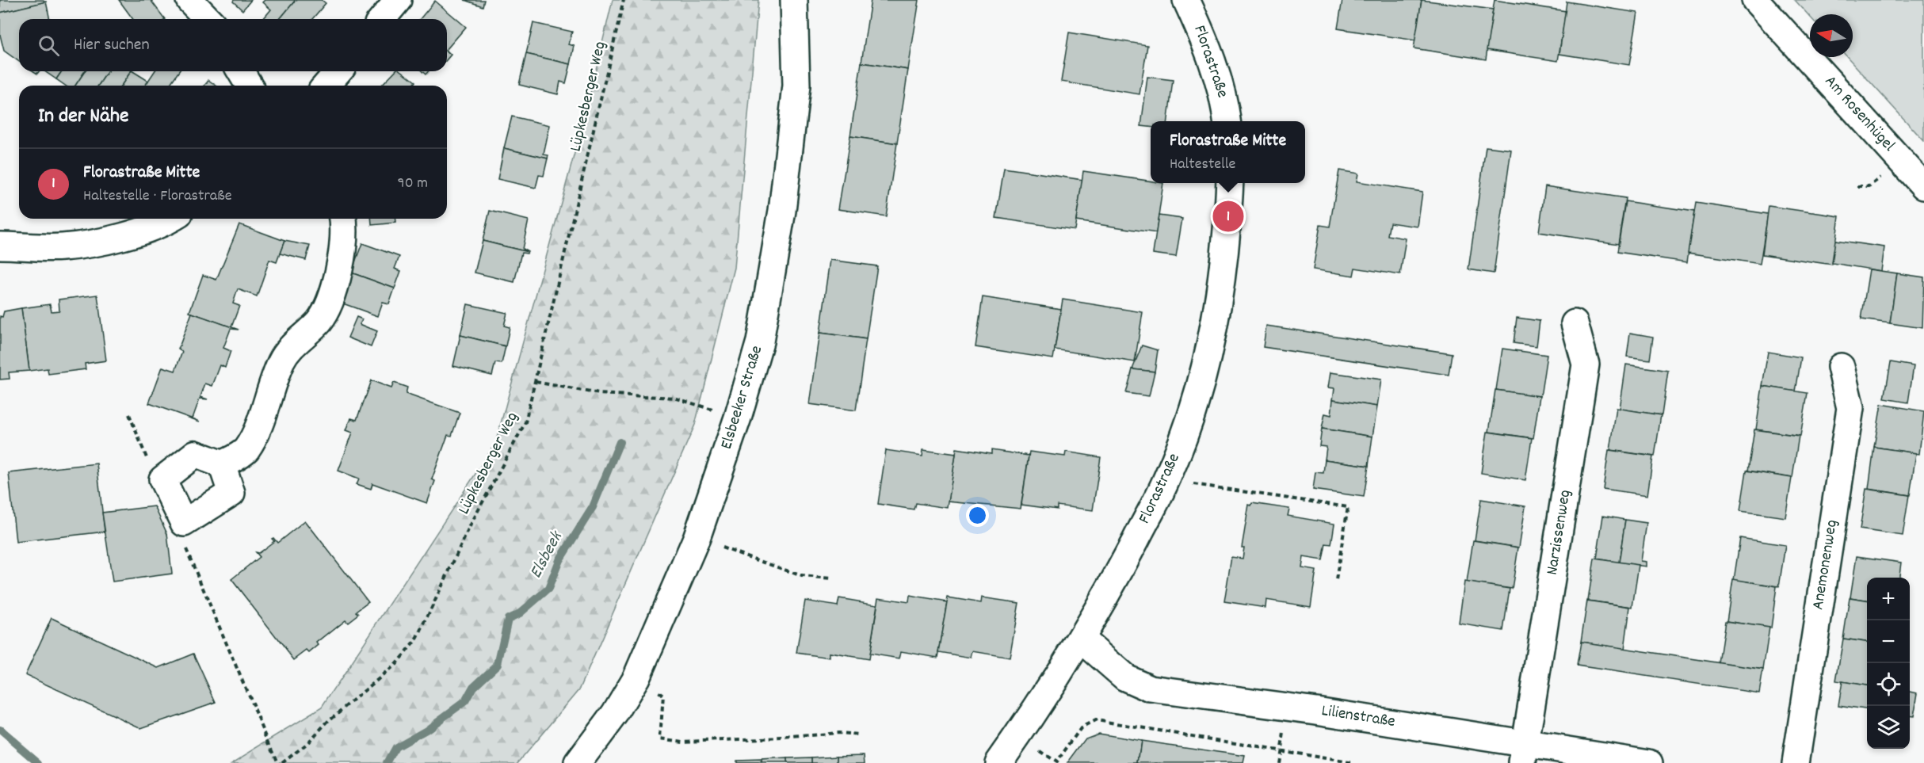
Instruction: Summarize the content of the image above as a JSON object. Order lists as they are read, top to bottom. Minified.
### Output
{"streets":{"street":["Florastraße","Am Rosenhügel","Elsbeeker Straße","Narzissenweg","Anemonenweg","Lilienstraße"],"path":["Lüpkesberger Weg"]},"crossings":[["Florastraße","Lilienstraße"],["Narzissenweg","Lilienstraße"]],"water":["Elsbeek"],"north":"left","page":{"search":"Hier suchen","heading":"In der Nähe","popup":["Florastraße Mitte","Haltestelle"],"list":[{"mark":"1","name":"Florastraße Mitte","note":"Haltestelle · Florastraße","value":"90 m"}],"pins":"1","map_buttons":["+","−"]}}
